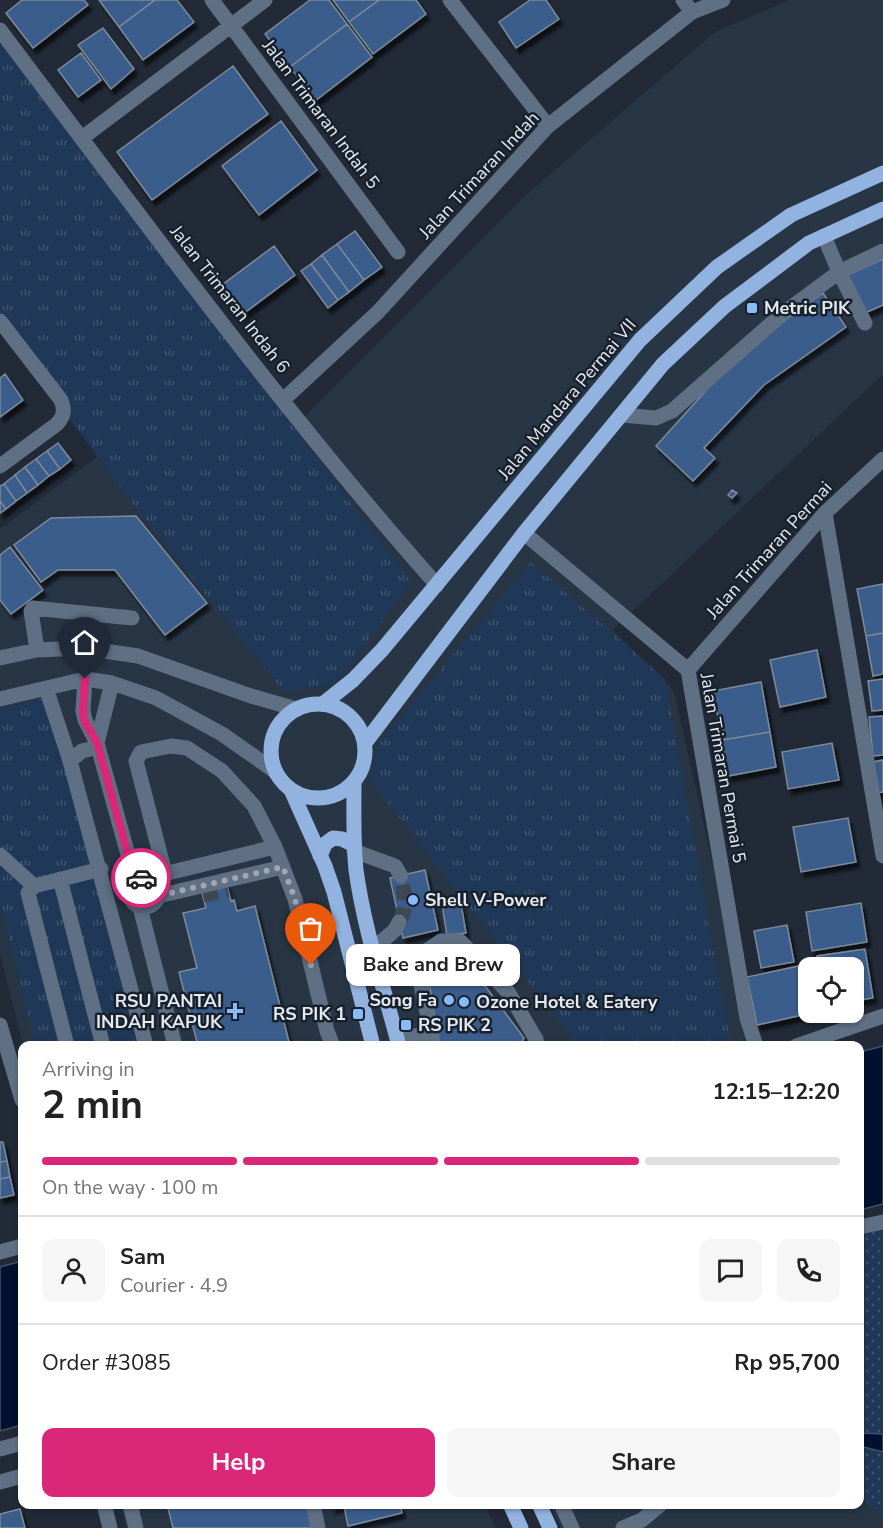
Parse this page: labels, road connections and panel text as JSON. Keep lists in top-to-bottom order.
{
  "streets": {
    "main road": ["Jalan Mandara Permai VII"],
    "street": [
      "Jalan Trimaran Indah 5",
      "Jalan Trimaran Indah",
      "Jalan Trimaran Indah 6",
      "Jalan Trimaran Permai",
      "Jalan Trimaran Permai 5"
    ]
  },
  "crossings": [
    ["Jalan Trimaran Indah", "Jalan Trimaran Indah 6"],
    ["Jalan Trimaran Indah 6", "Jalan Mandara Permai VII"],
    ["Jalan Trimaran Permai", "Jalan Trimaran Permai 5"]
  ],
  "places": {
    "transit": ["Metric PIK", "RS PIK 1", "RS PIK 2"],
    "other": [
      "Shell V-Power",
      "Bake and Brew",
      "Song Fa",
      "Ozone Hotel & Eatery"
    ],
    "health": ["RSU PANTAI INDAH KAPUK"]
  },
  "page": {
    "bubble": "Bake and Brew",
    "heading": ["2 min", "Arriving in", "12:15–12:20"],
    "panel": [
      "Sam",
      "Courier · 4.9",
      "Order #3085",
      "Rp 95,700"
    ],
    "bar": "On the way · 100 m",
    "buttons": ["Help", "Share"]
  }
}
